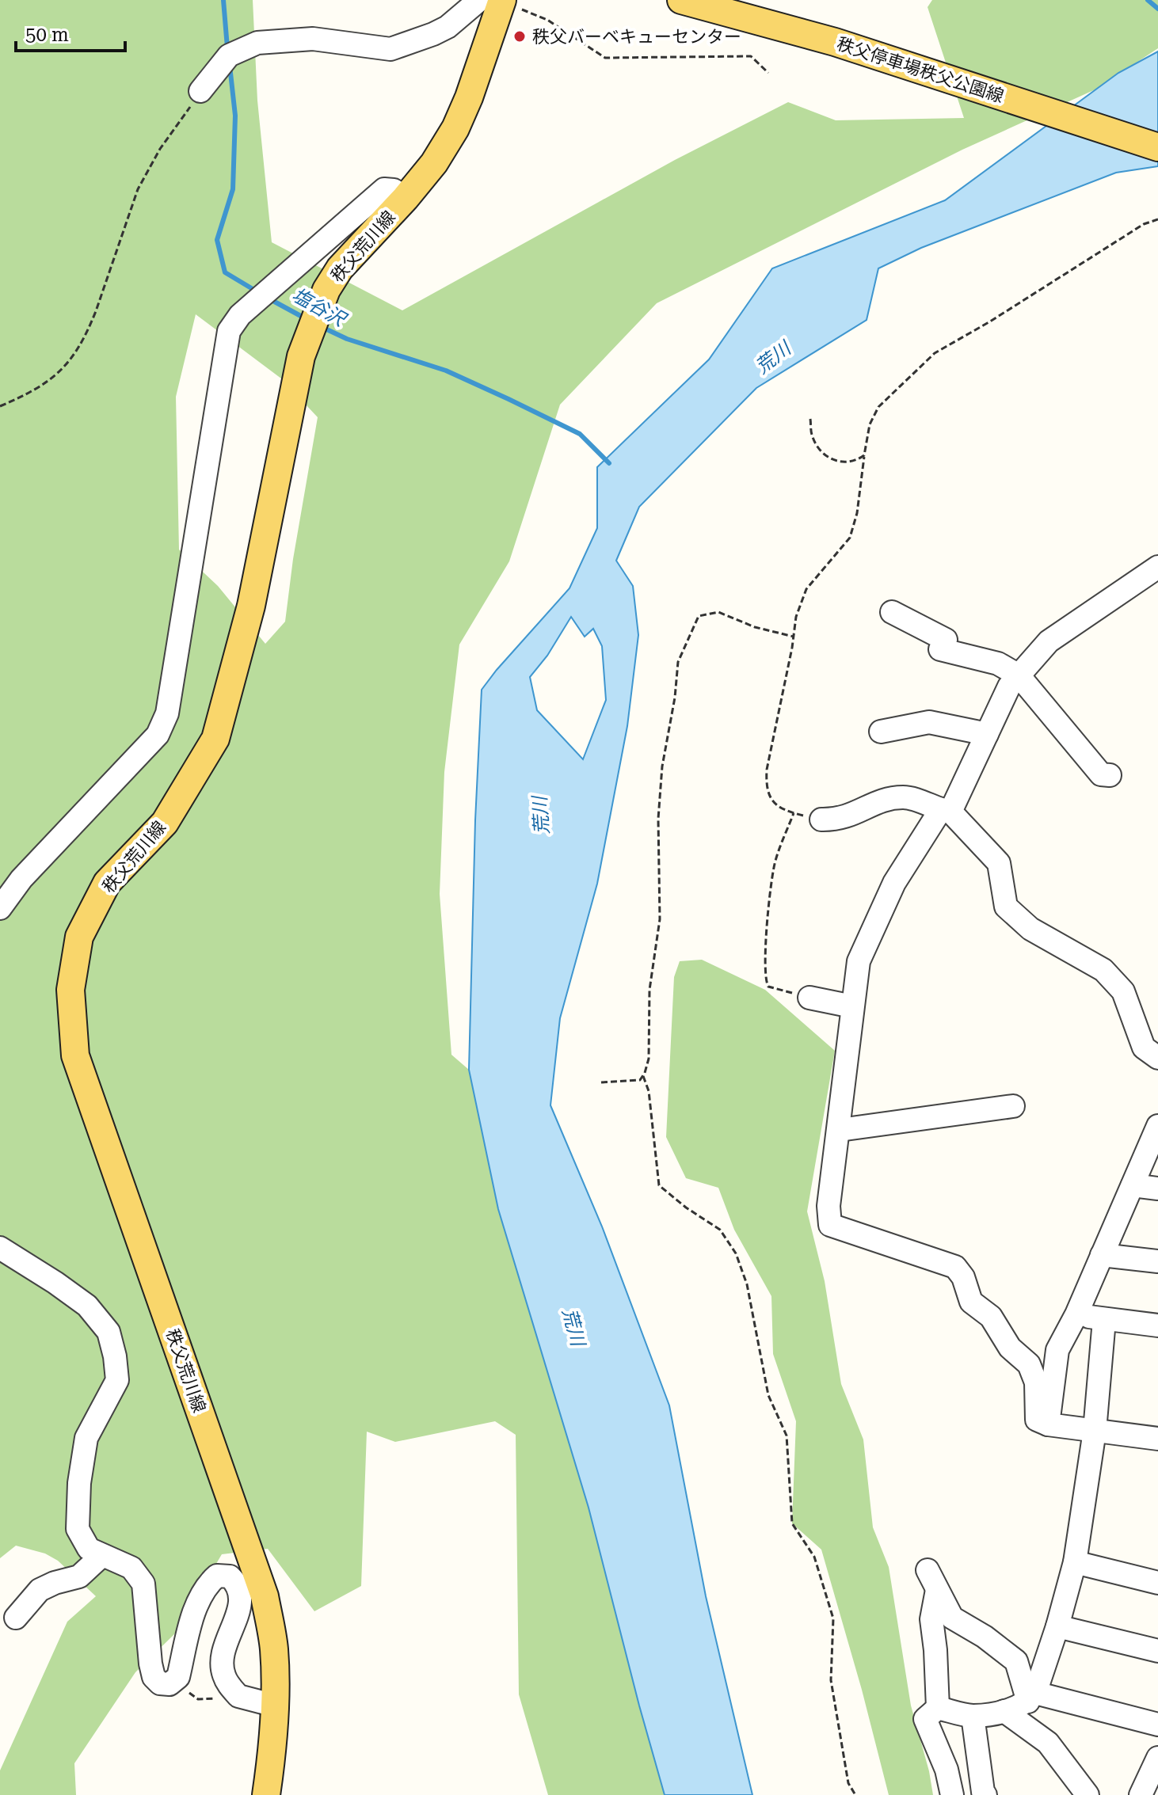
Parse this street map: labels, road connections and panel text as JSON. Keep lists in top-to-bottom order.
{
  "streets": {
    "main road": ["秩父停車場秩父公園線", "秩父荒川線"]
  },
  "water": ["塩谷沢", "荒川"],
  "places": ["秩父バーベキューセンター"],
  "scale_bar": "50 m"
}
